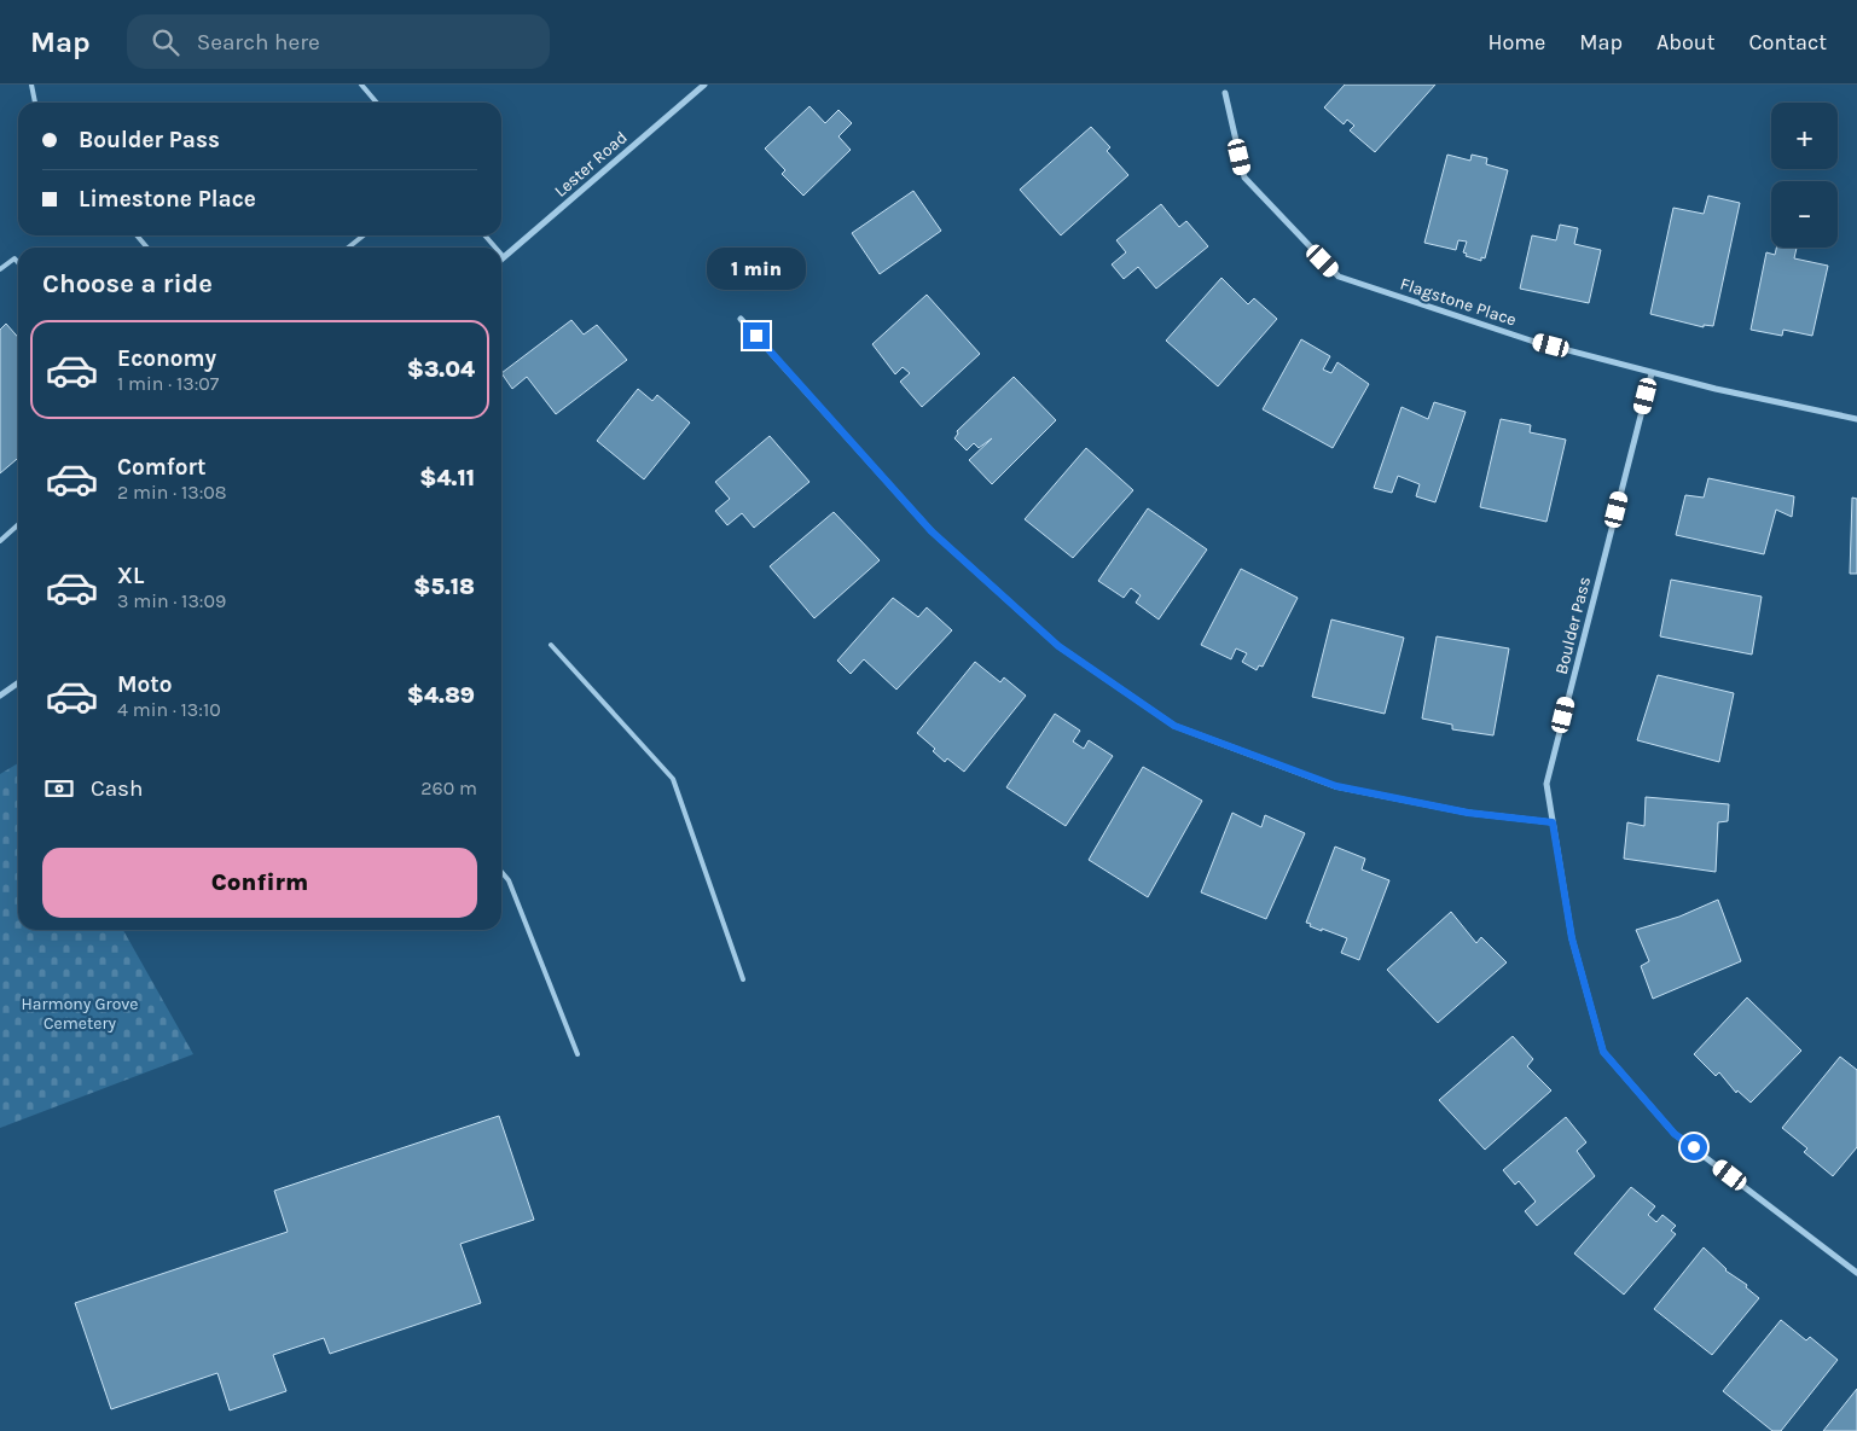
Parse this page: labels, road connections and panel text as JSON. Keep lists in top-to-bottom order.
{
  "streets": {
    "street": ["Lester Road", "Flagstone Place", "Boulder Pass"]
  },
  "crossings": [
    ["Flagstone Place", "Boulder Pass"]
  ],
  "parks": ["Harmony Grove Cemetery"],
  "page": {
    "header": "Map",
    "search": "Search here",
    "nav": [
      "Home",
      "Map",
      "About",
      "Contact"
    ],
    "map_buttons": ["+", "−"],
    "banner": ["Boulder Pass", "Limestone Place"],
    "bubble": "1 min",
    "heading": "Choose a ride",
    "list": [
      {
        "name": "Economy",
        "note": "1 min · 13:07",
        "value": "$3.04"
      },
      {
        "name": "Comfort",
        "note": "2 min · 13:08",
        "value": "$4.11"
      },
      {
        "name": "XL",
        "note": "3 min · 13:09",
        "value": "$5.18"
      },
      {
        "name": "Moto",
        "note": "4 min · 13:10",
        "value": "$4.89"
      }
    ],
    "pay": ["Cash", "260 m"],
    "buttons": "Confirm"
  }
}
